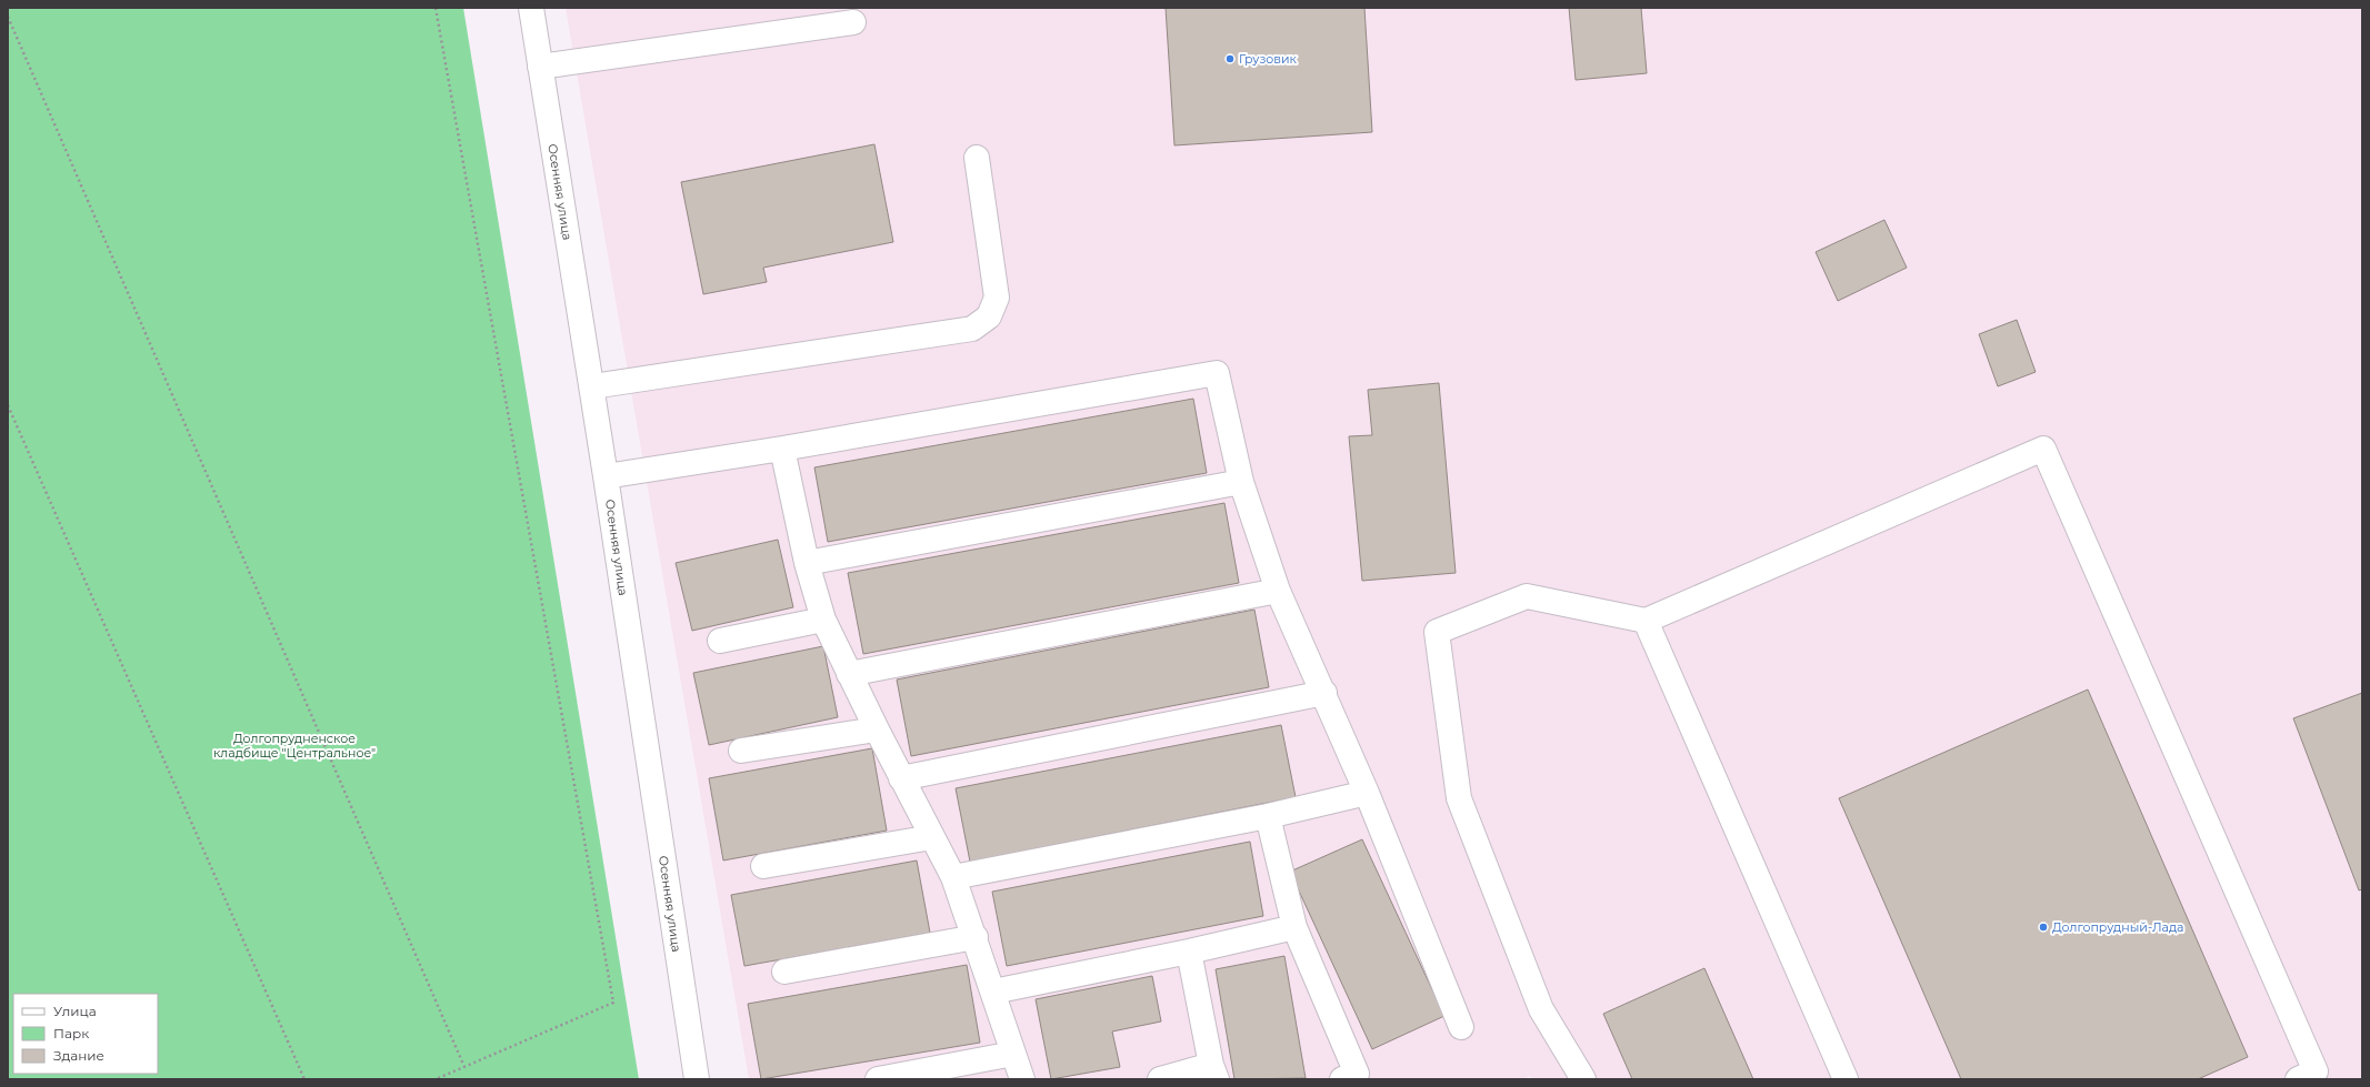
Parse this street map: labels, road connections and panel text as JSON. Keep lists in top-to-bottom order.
{
  "streets": {
    "street": ["Осенняя улица"]
  },
  "parks": ["Долгопрудненское кладбище \"Центральное\""],
  "places": ["Грузовик", "Долгопрудный-Лада"],
  "legend": ["Улица", "Парк", "Здание"]
}
